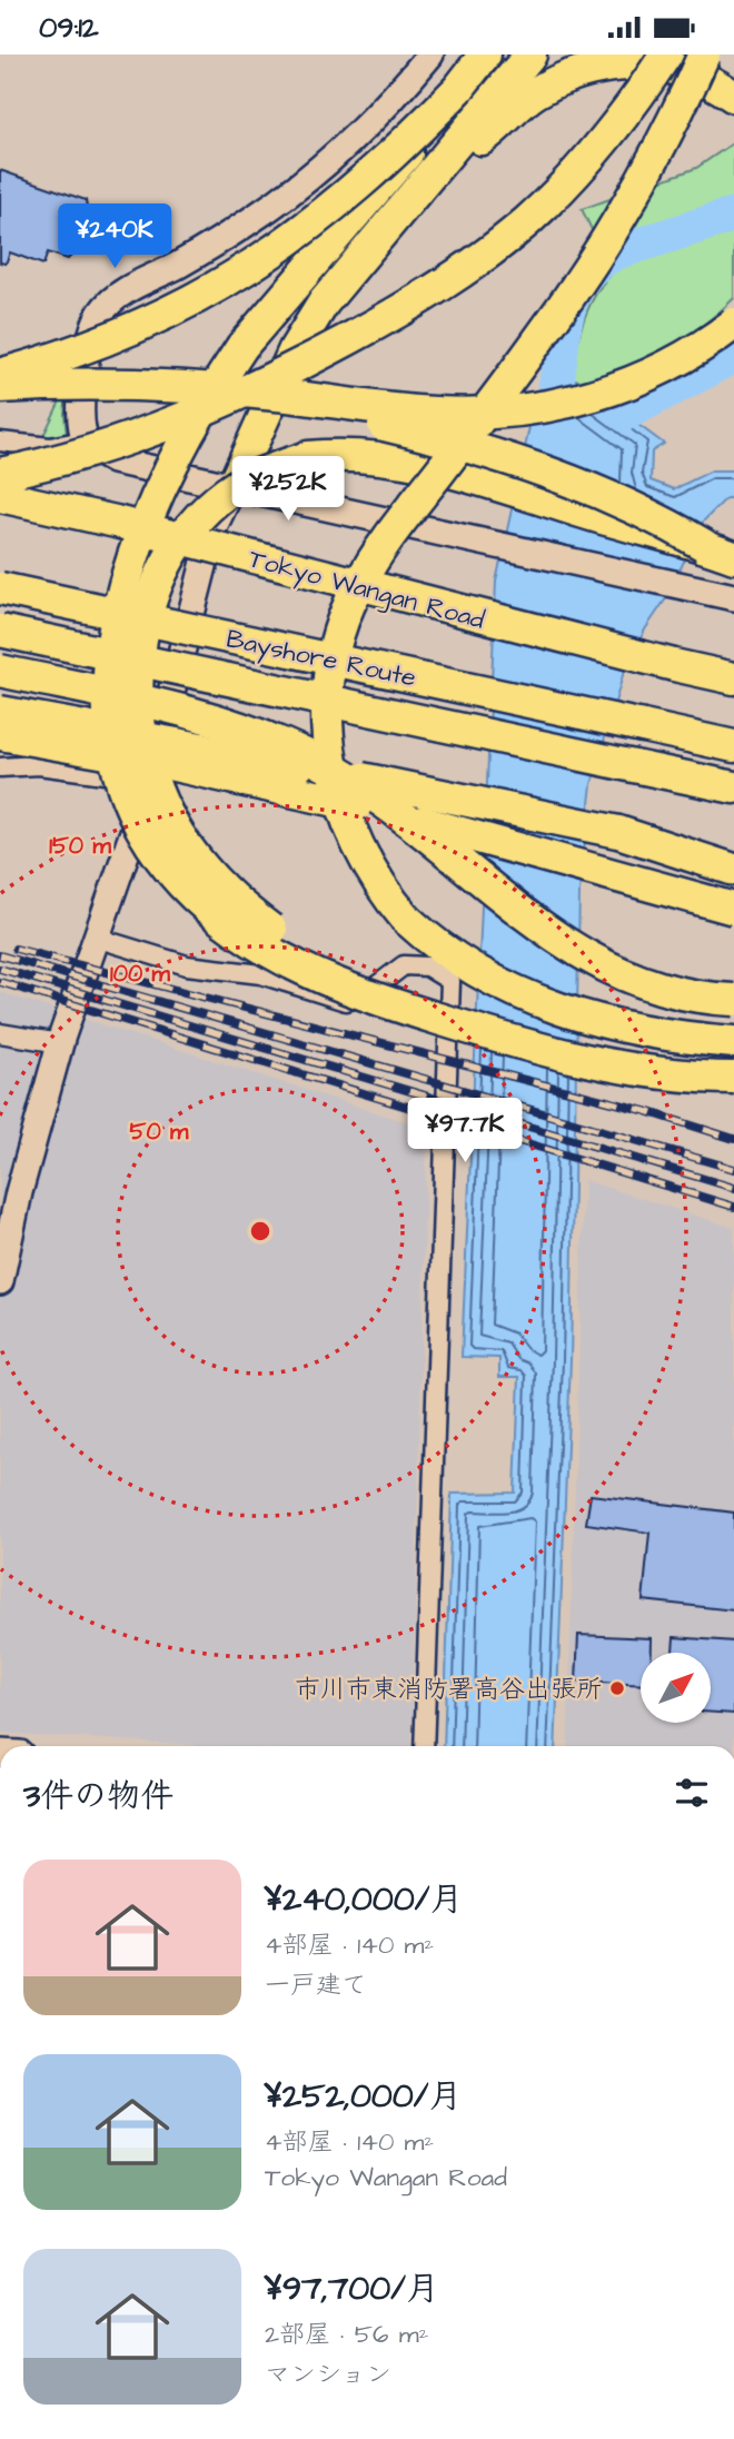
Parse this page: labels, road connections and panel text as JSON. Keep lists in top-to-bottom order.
{
  "streets": {
    "highway": ["Tokyo Wangan Road", "Bayshore Route"]
  },
  "places": ["市川市東消防署高谷出張所"],
  "north": "top right",
  "page": {
    "status": "09:12",
    "price": ["¥240K", "¥252K", "¥97.7K"],
    "heading": "3件の物件",
    "list": [
      {
        "name": "¥240,000/月",
        "note": "4部屋 · 140 m² · 一戸建て"
      },
      {
        "name": "¥252,000/月",
        "note": "4部屋 · 140 m² · Tokyo Wangan Road"
      },
      {
        "name": "¥97,700/月",
        "note": "2部屋 · 56 m² · マンション"
      }
    ]
  },
  "rings": ["150 m", "100 m", "50 m"]
}
